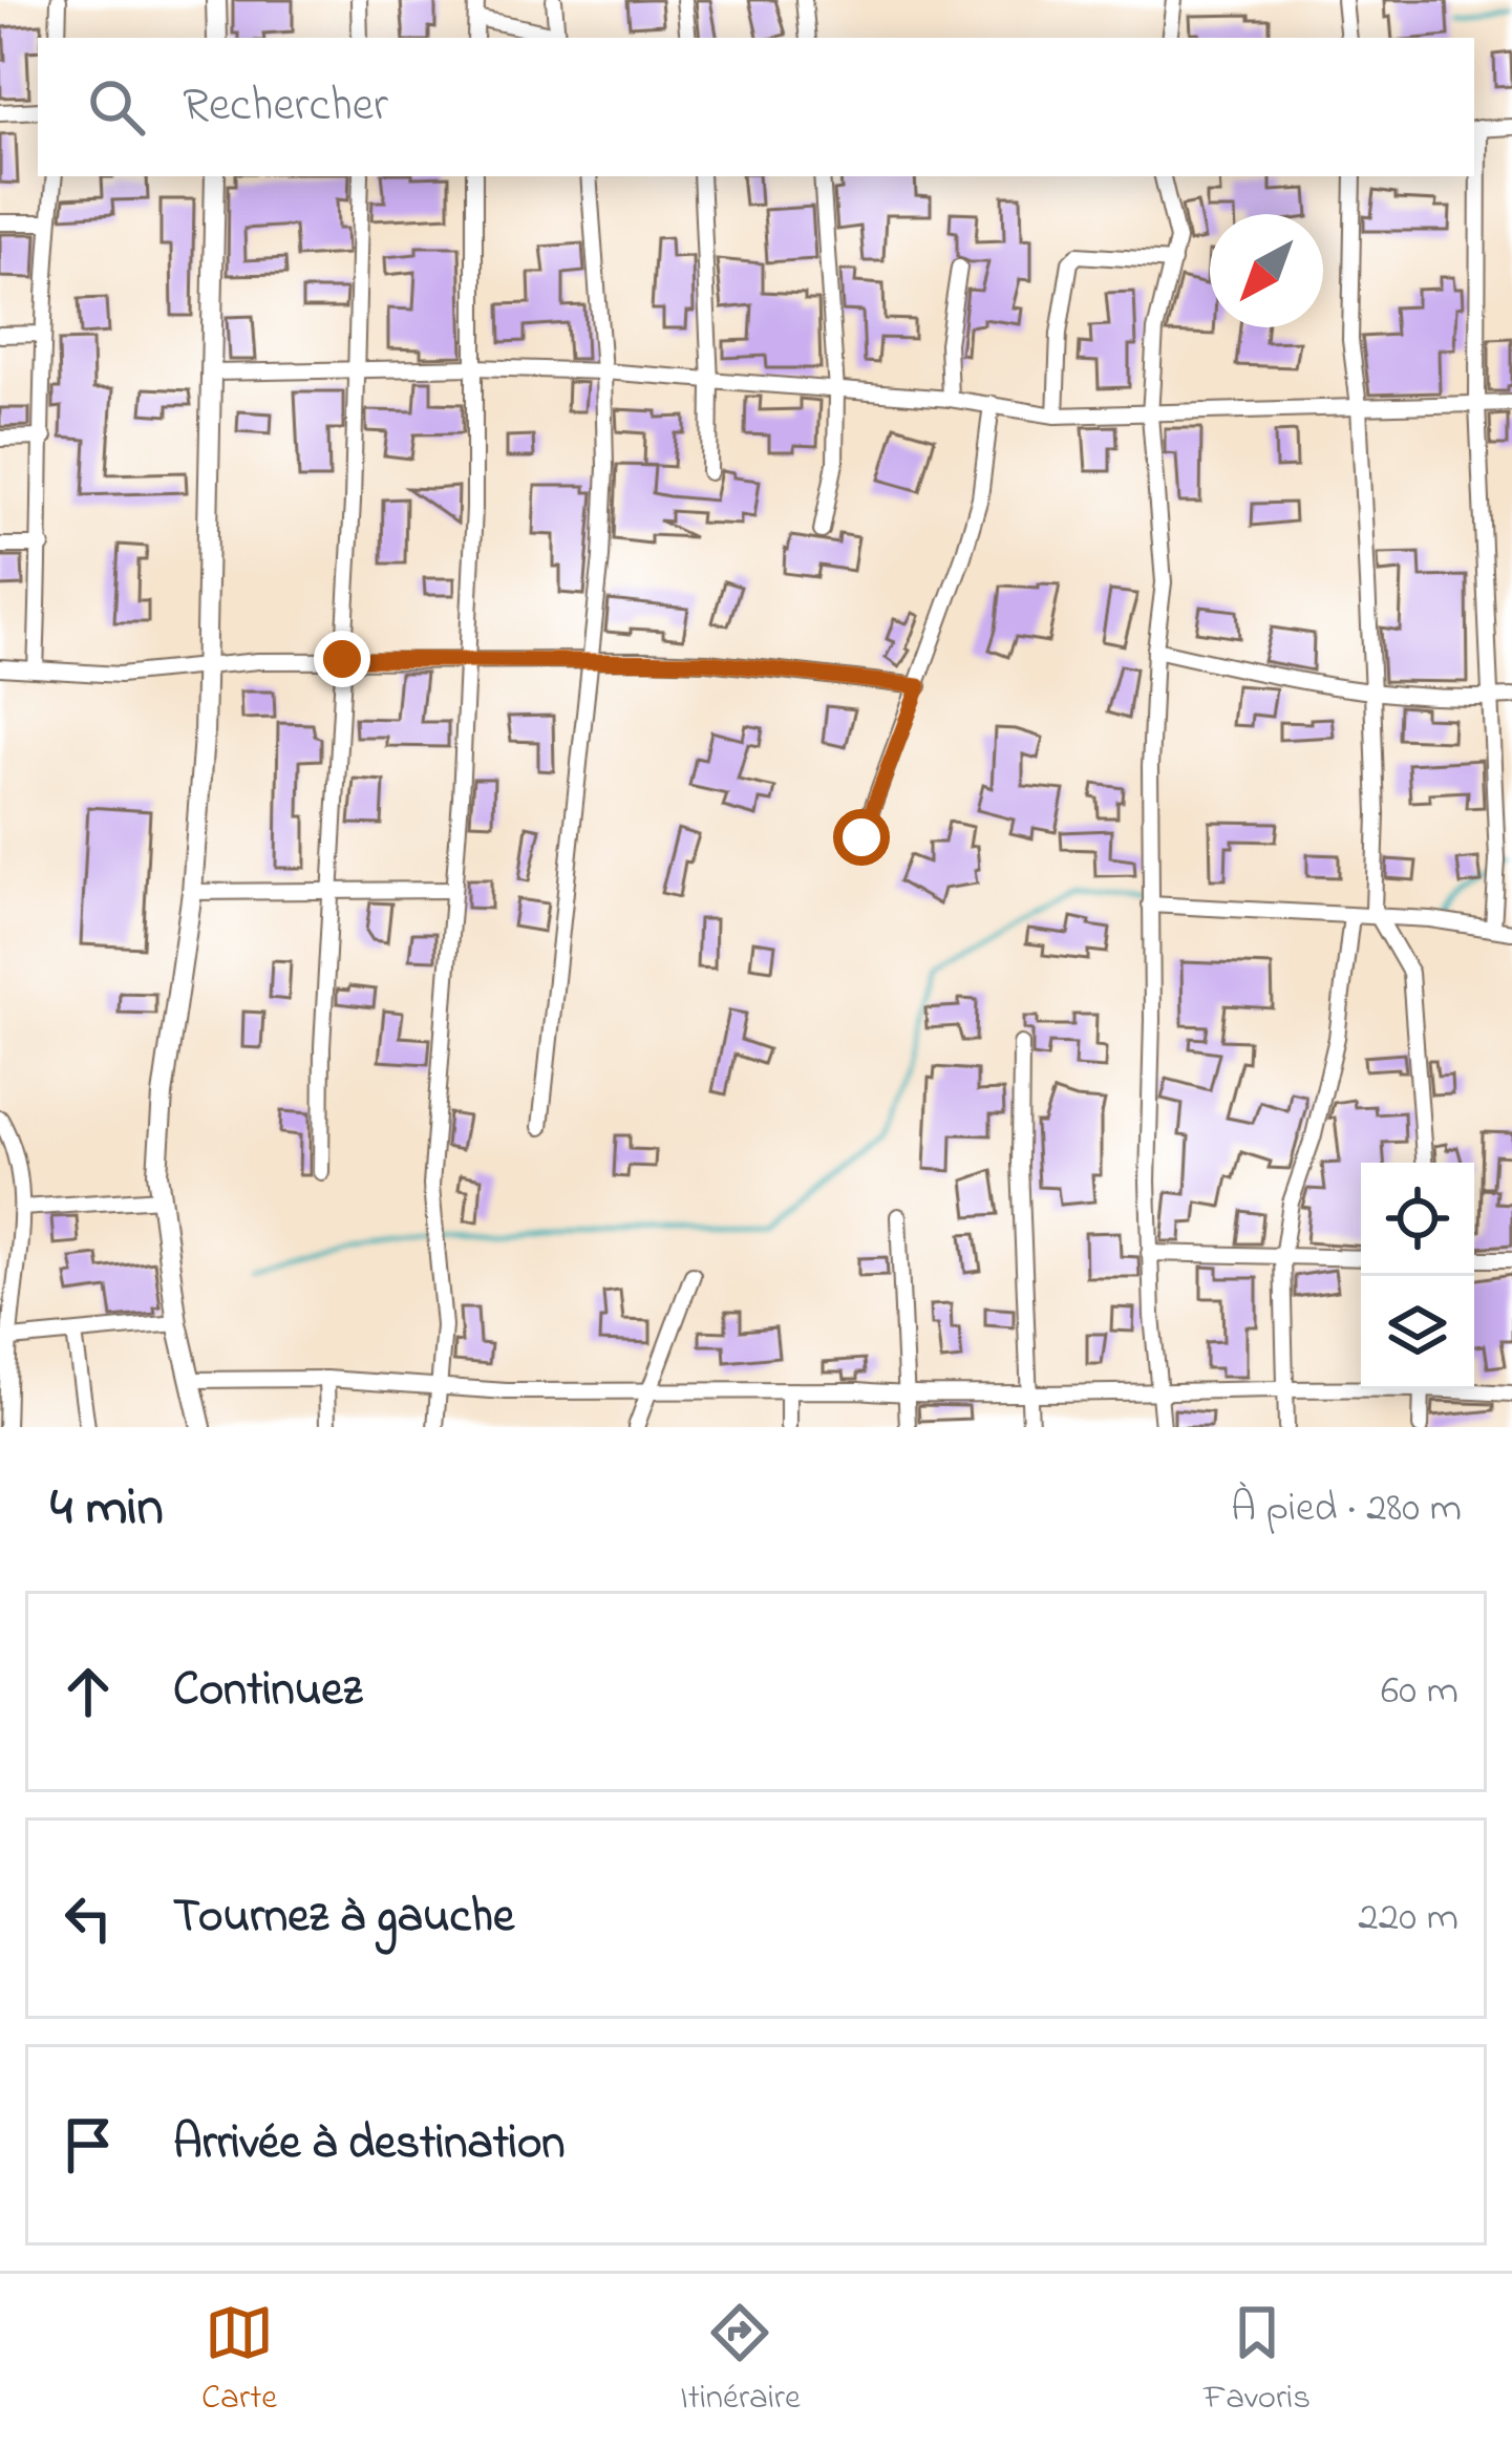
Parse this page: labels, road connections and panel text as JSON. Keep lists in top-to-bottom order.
{
  "north": "bottom left",
  "page": {
    "search": "Rechercher",
    "heading": ["4 min", "À pied · 280 m"],
    "list": [
      ["Continuez", "60 m"],
      ["Tournez à gauche", "220 m"],
      "Arrivée à destination"
    ],
    "nav": ["Carte", "Itinéraire", "Favoris"]
  }
}
